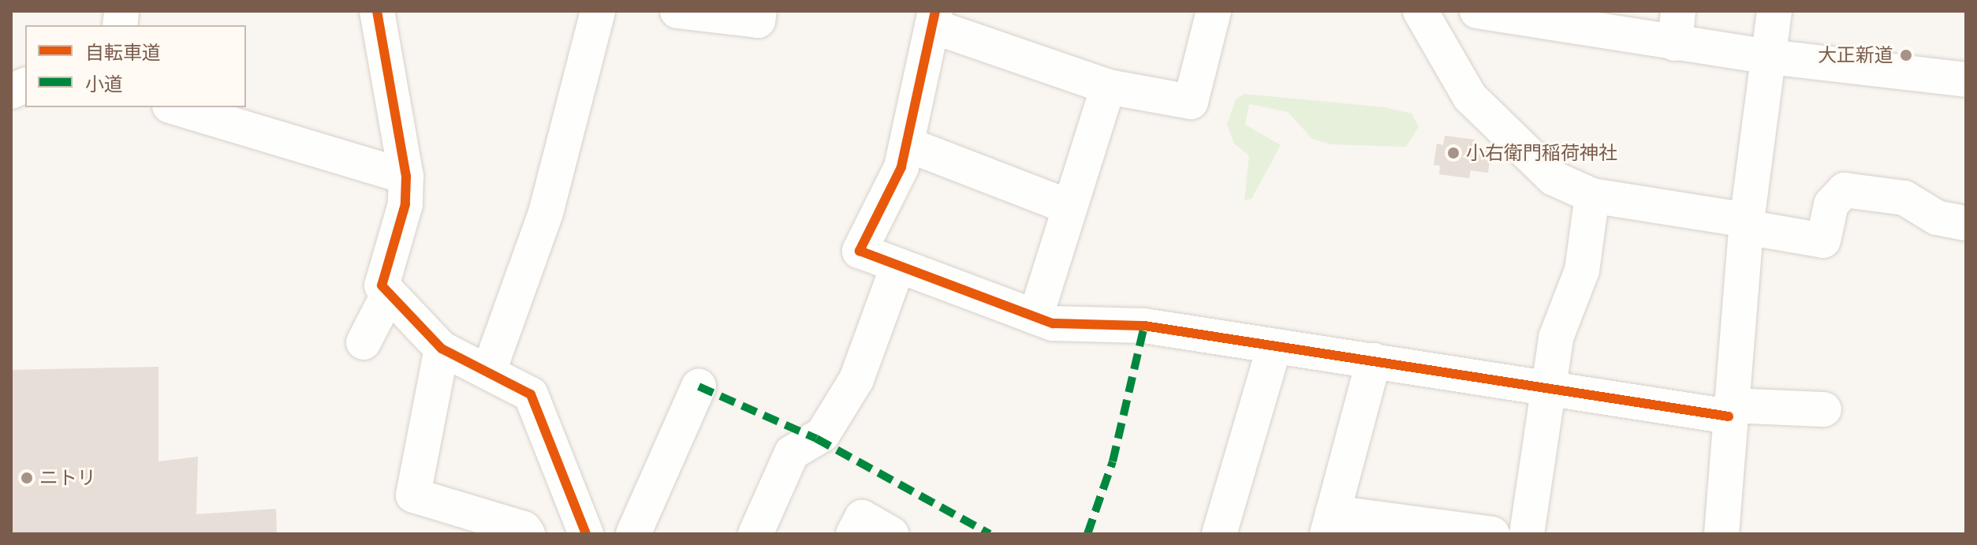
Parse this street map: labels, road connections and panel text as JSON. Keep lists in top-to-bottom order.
{
  "places": ["大正新道", "小右衛門稲荷神社", "ニトリ"],
  "legend": ["自転車道", "小道"]
}
